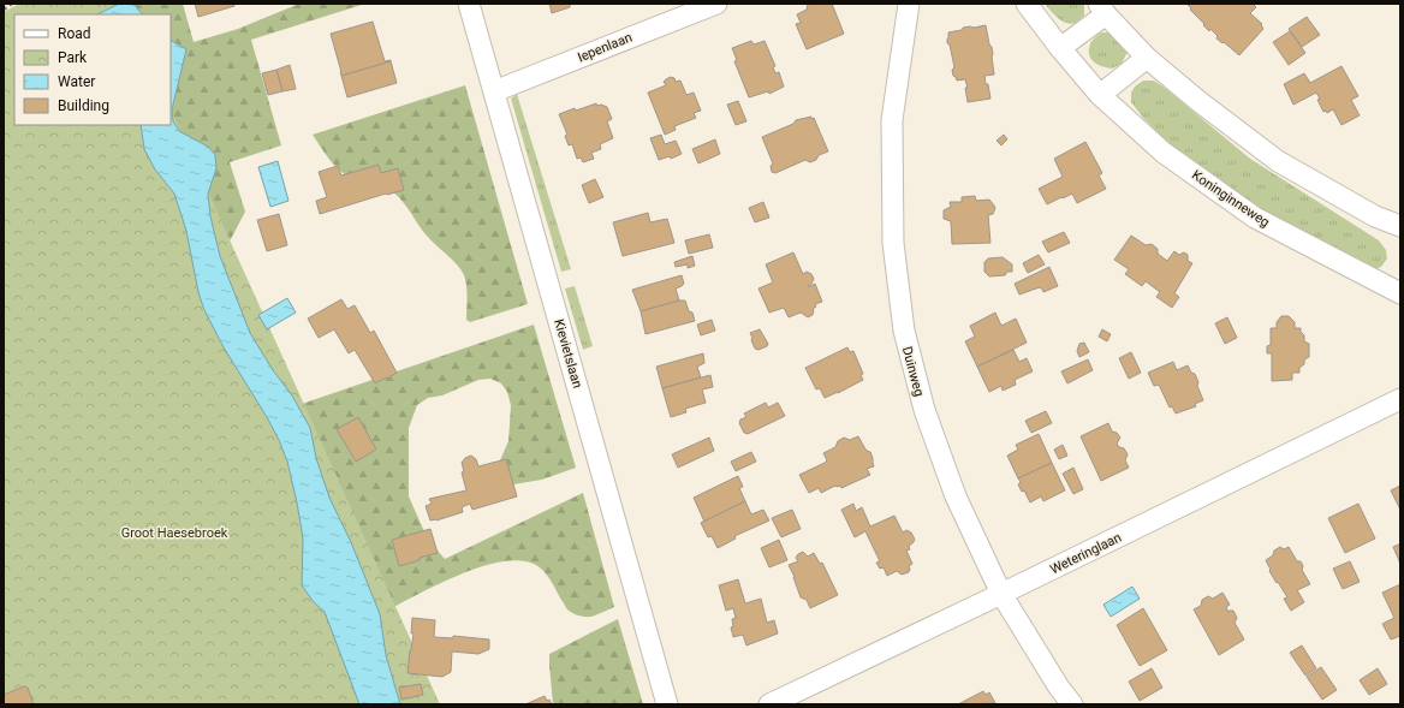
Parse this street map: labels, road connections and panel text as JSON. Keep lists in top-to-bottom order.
{
  "streets": {
    "street": [
      "Iepenlaan",
      "Koninginneweg",
      "Kievietslaan",
      "Duinweg",
      "Weteringlaan"
    ]
  },
  "crossings": [
    ["Iepenlaan", "Kievietslaan"],
    ["Duinweg", "Weteringlaan"]
  ],
  "parks": ["Groot Haesebroek"],
  "legend": [
    "Road",
    "Park",
    "Water",
    "Building"
  ]
}
